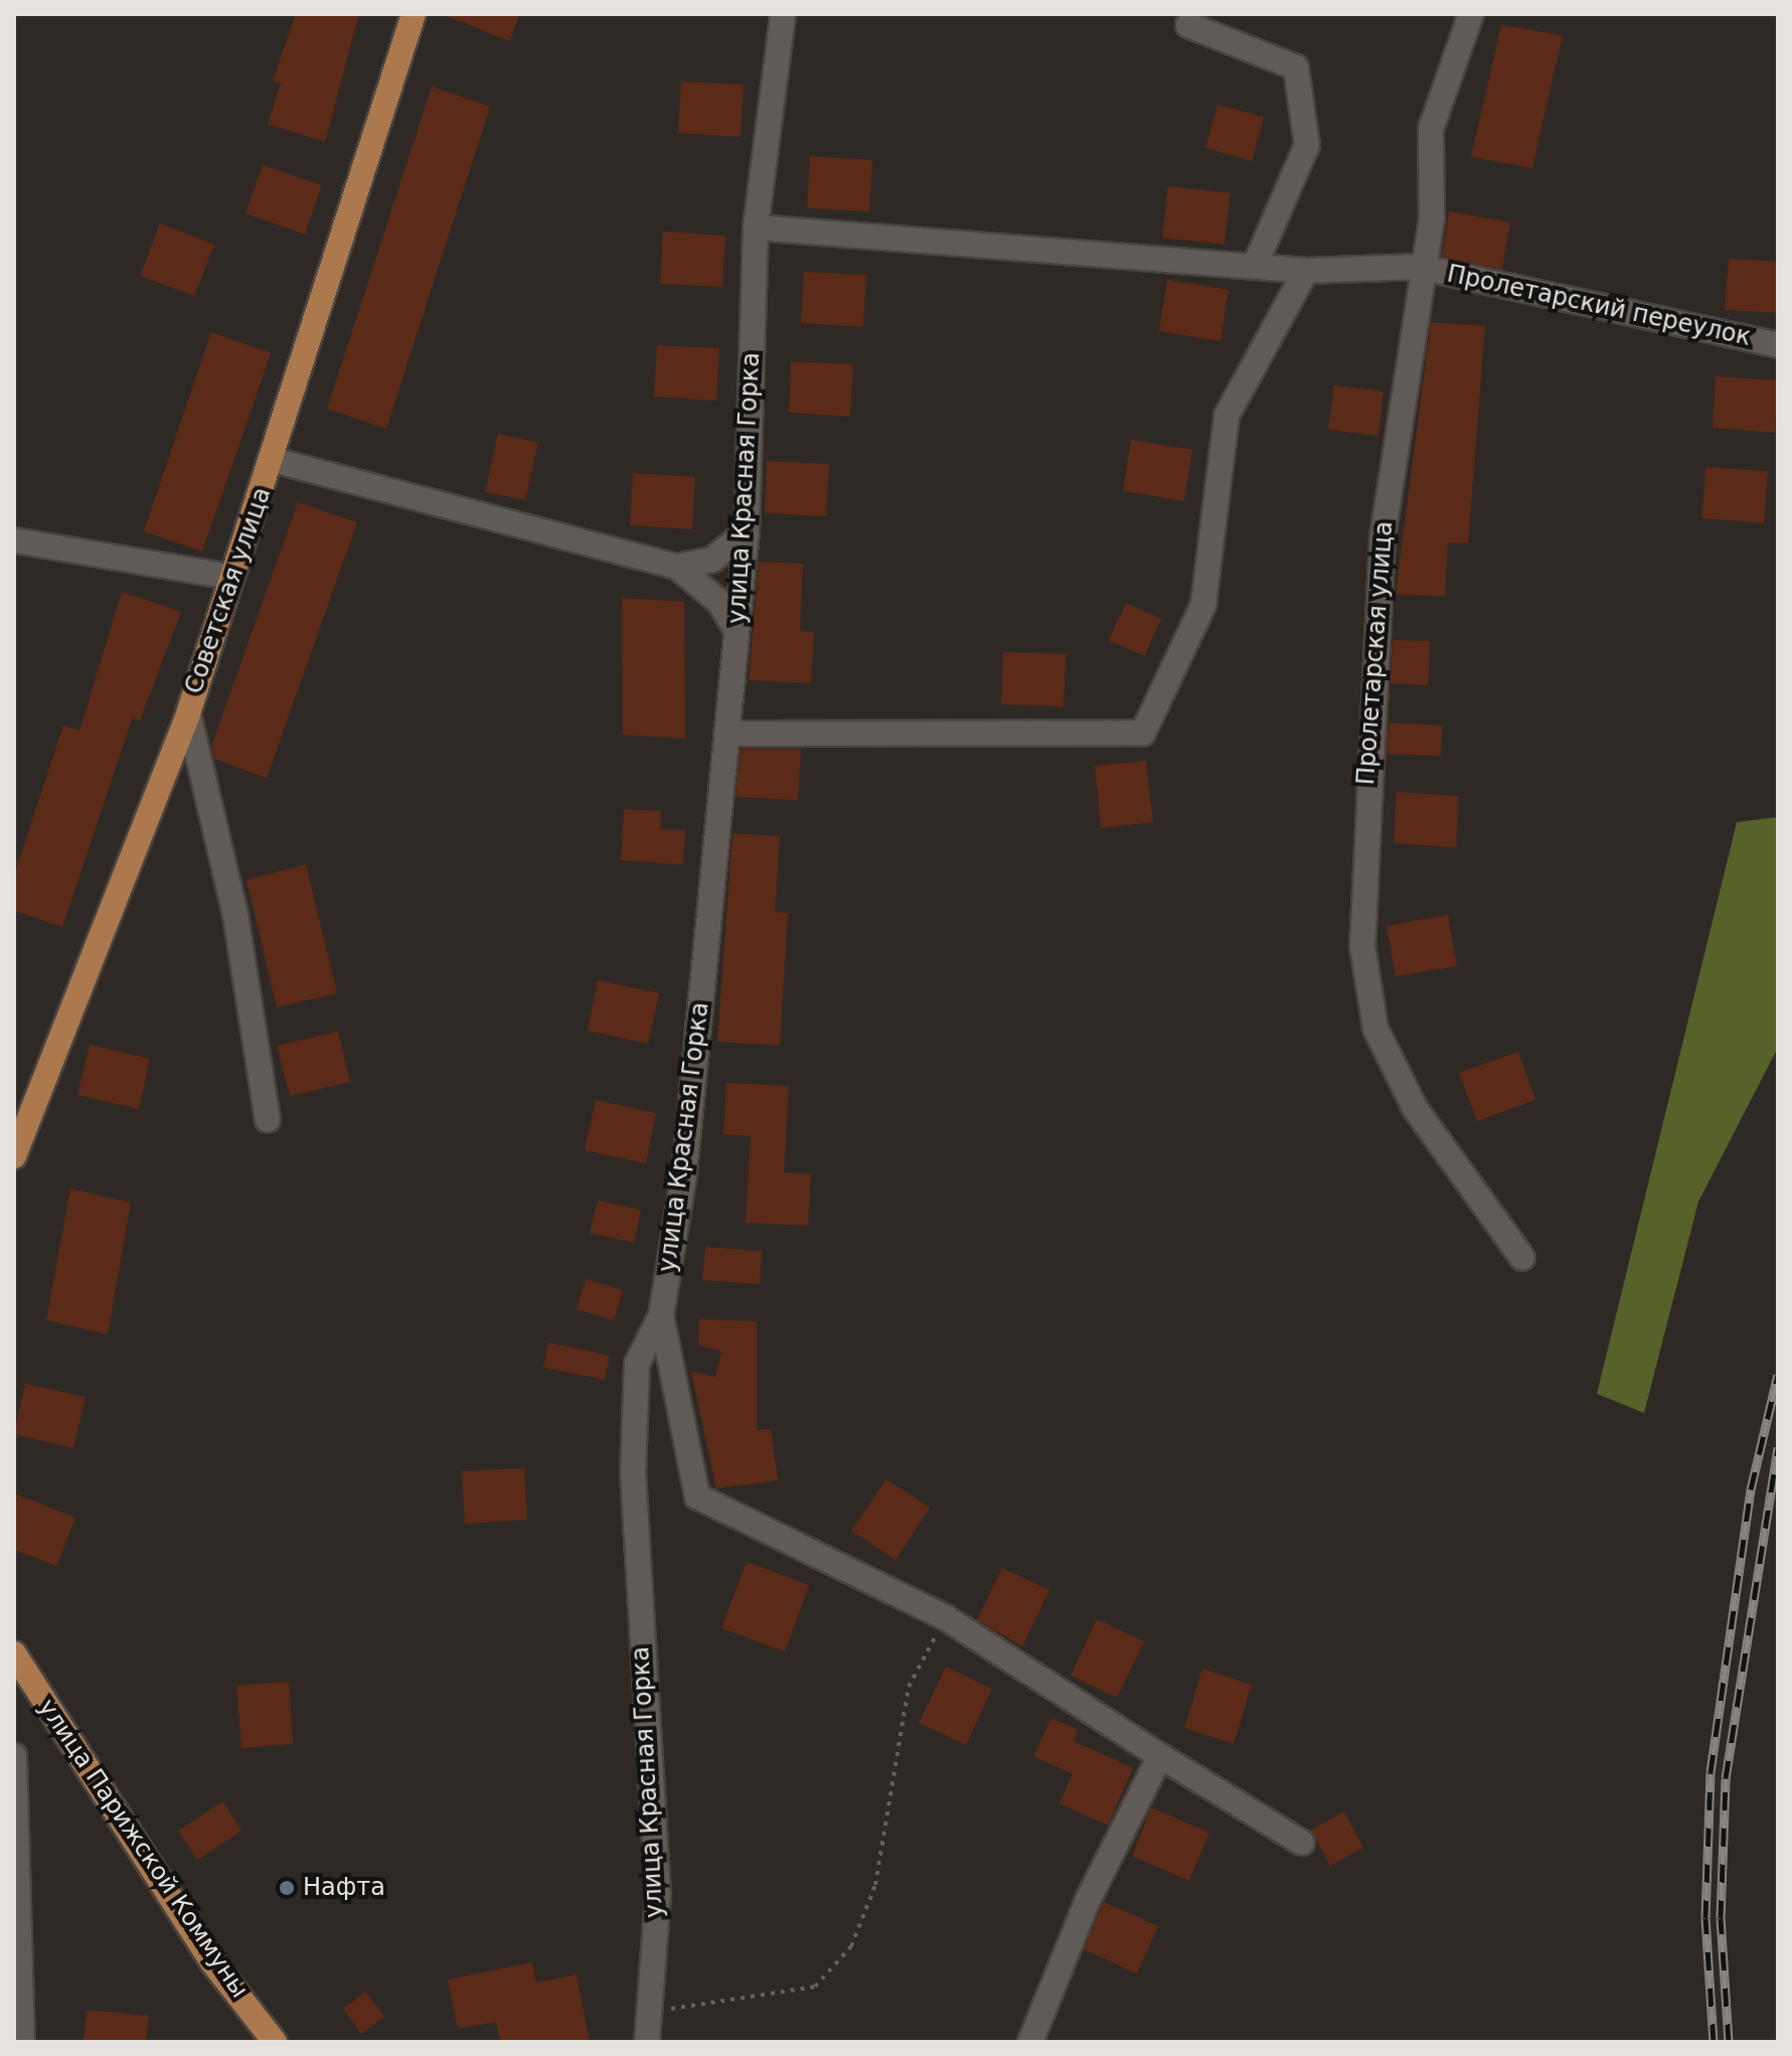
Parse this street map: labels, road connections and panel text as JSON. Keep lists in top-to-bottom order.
{
  "streets": {
    "main road": ["Советская улица", "улица Парижской Коммуны"],
    "street": ["Пролетарский переулок", "улица Красная Горка", "Пролетарская улица"]
  },
  "crossings": [
    ["Пролетарский переулок", "улица Красная Горка"],
    ["Пролетарский переулок", "Пролетарская улица"]
  ],
  "places": ["Нафта"]
}
